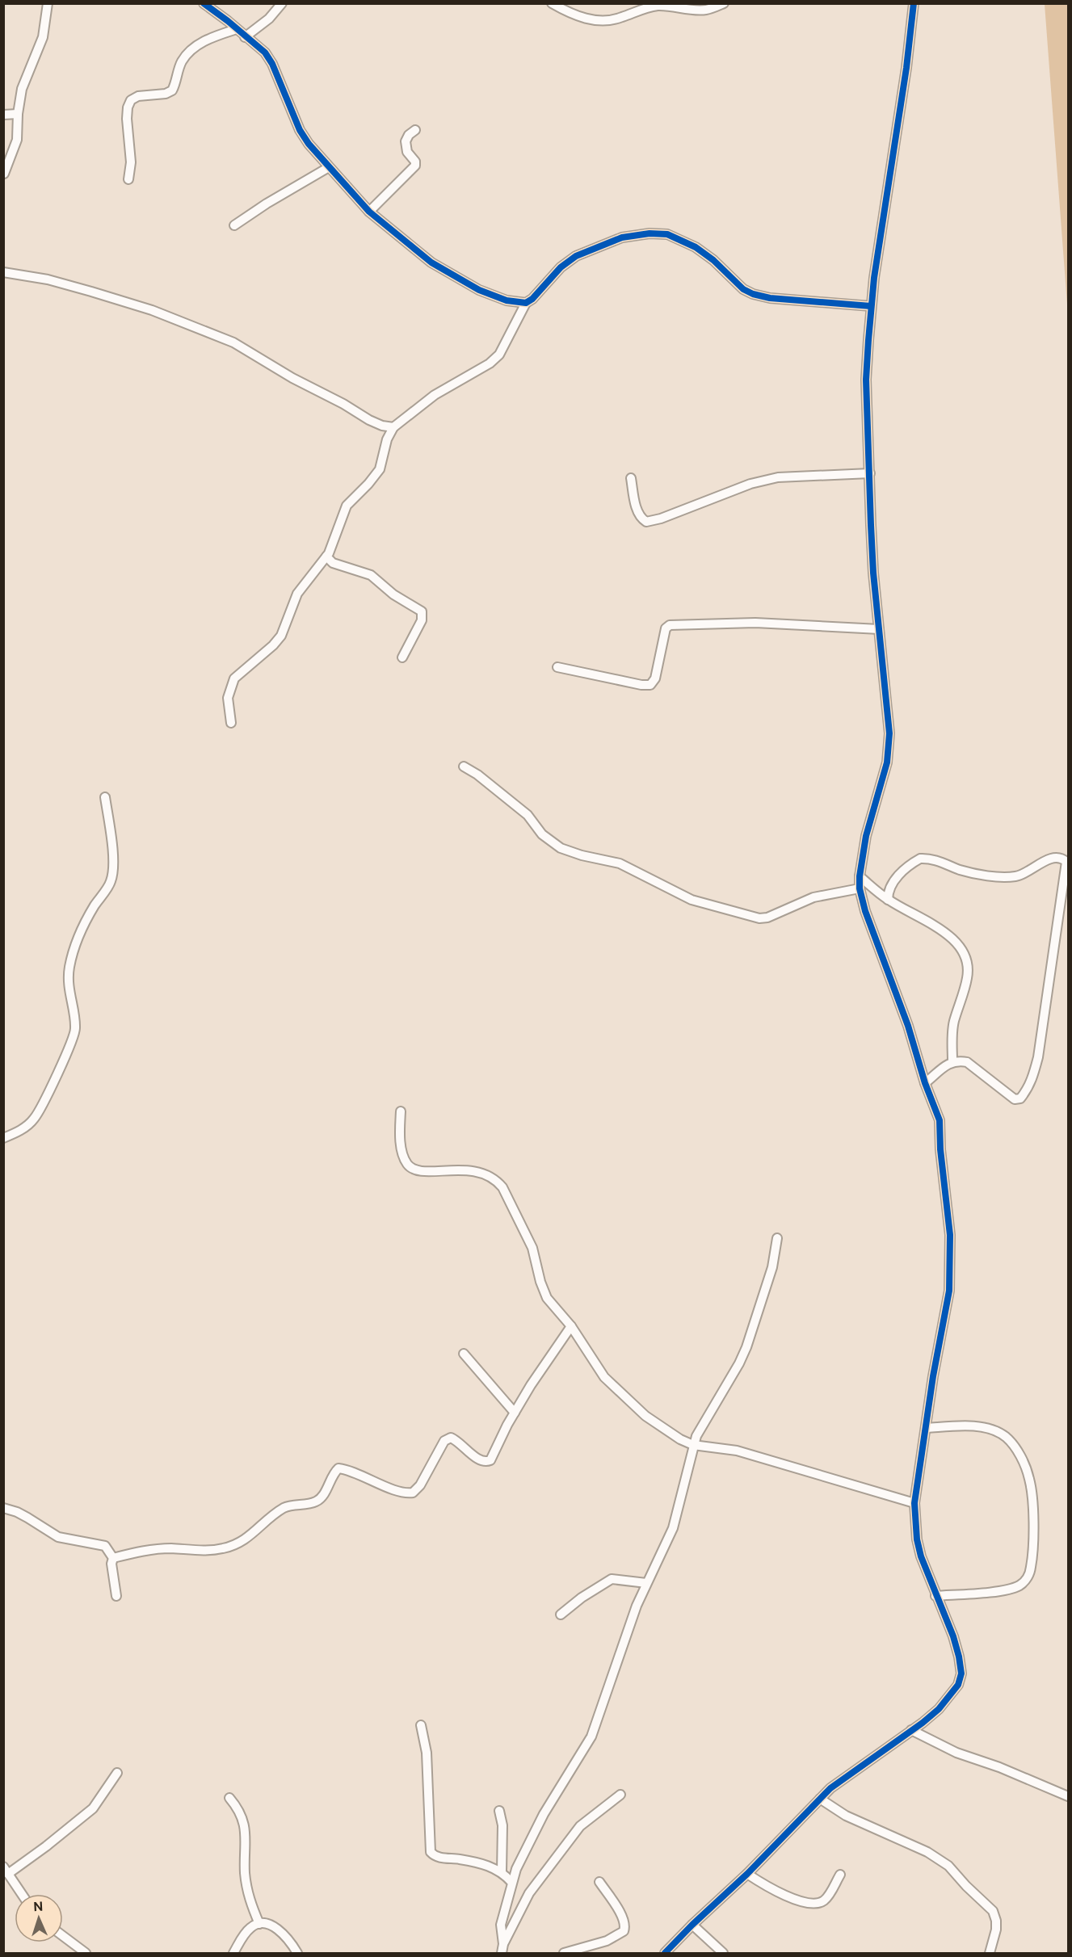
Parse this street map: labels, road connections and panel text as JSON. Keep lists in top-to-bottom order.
{
  "north": "top"
}
